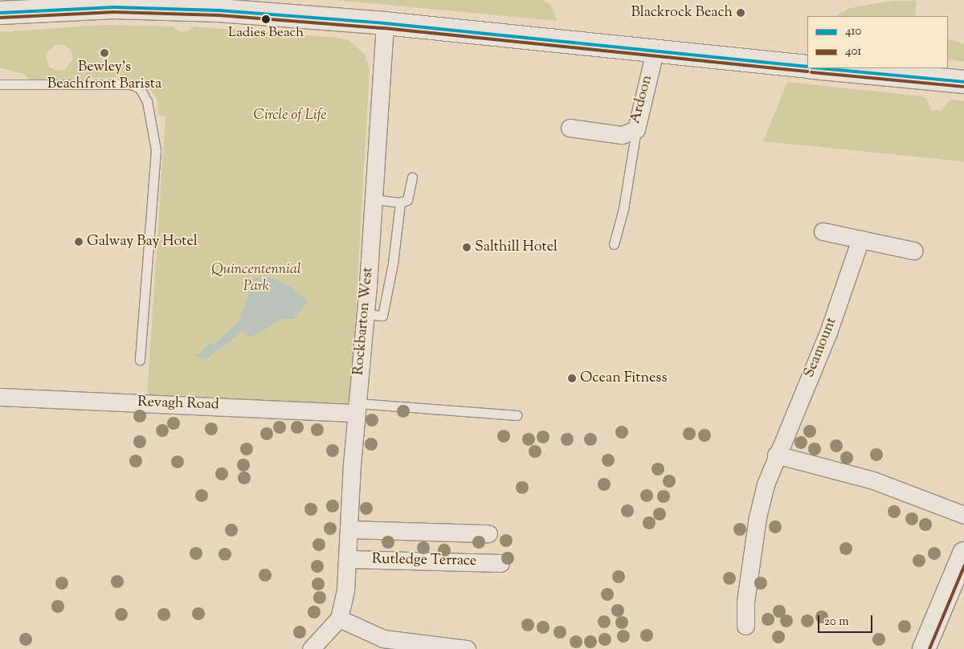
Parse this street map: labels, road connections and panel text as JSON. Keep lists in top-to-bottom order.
{
  "streets": {
    "street": [
      "Ardoon",
      "Rockbarton West",
      "Seamount",
      "Revagh Road",
      "Rutledge Terrace"
    ]
  },
  "crossings": [
    ["Rockbarton West", "Revagh Road"],
    ["Rockbarton West", "Rutledge Terrace"]
  ],
  "parks": ["Circle of Life", "Quincentennial Park"],
  "places": [
    "Blackrock Beach",
    "Ladies Beach",
    "Bewley's Beachfront Barista",
    "Galway Bay Hotel",
    "Salthill Hotel",
    "Ocean Fitness"
  ],
  "lines": ["transit line 410", "transit line 401"],
  "legend": ["410", "401"],
  "scale_bar": "20 m"
}
